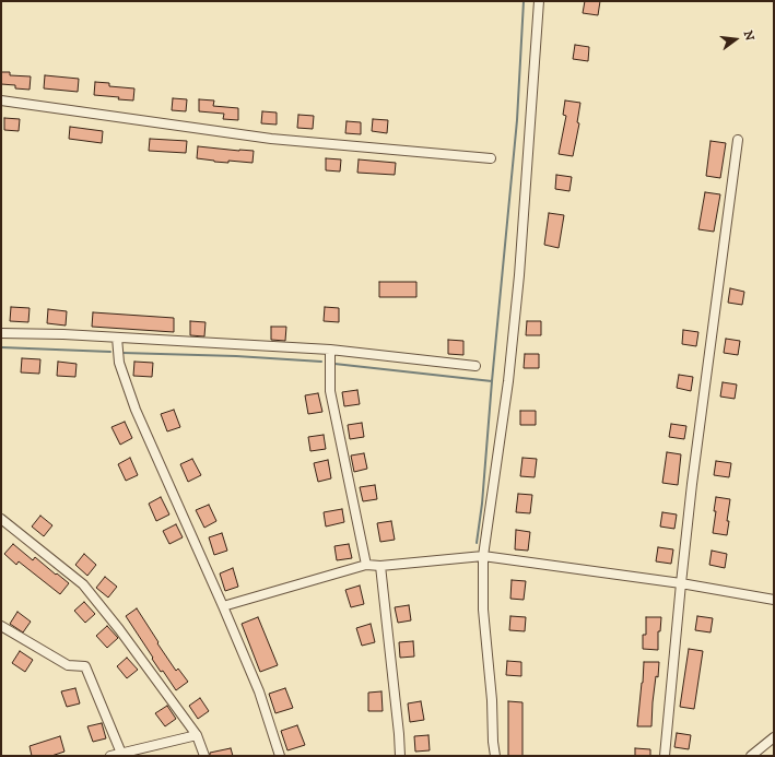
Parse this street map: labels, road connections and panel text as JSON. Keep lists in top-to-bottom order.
{
  "north": "right"
}
